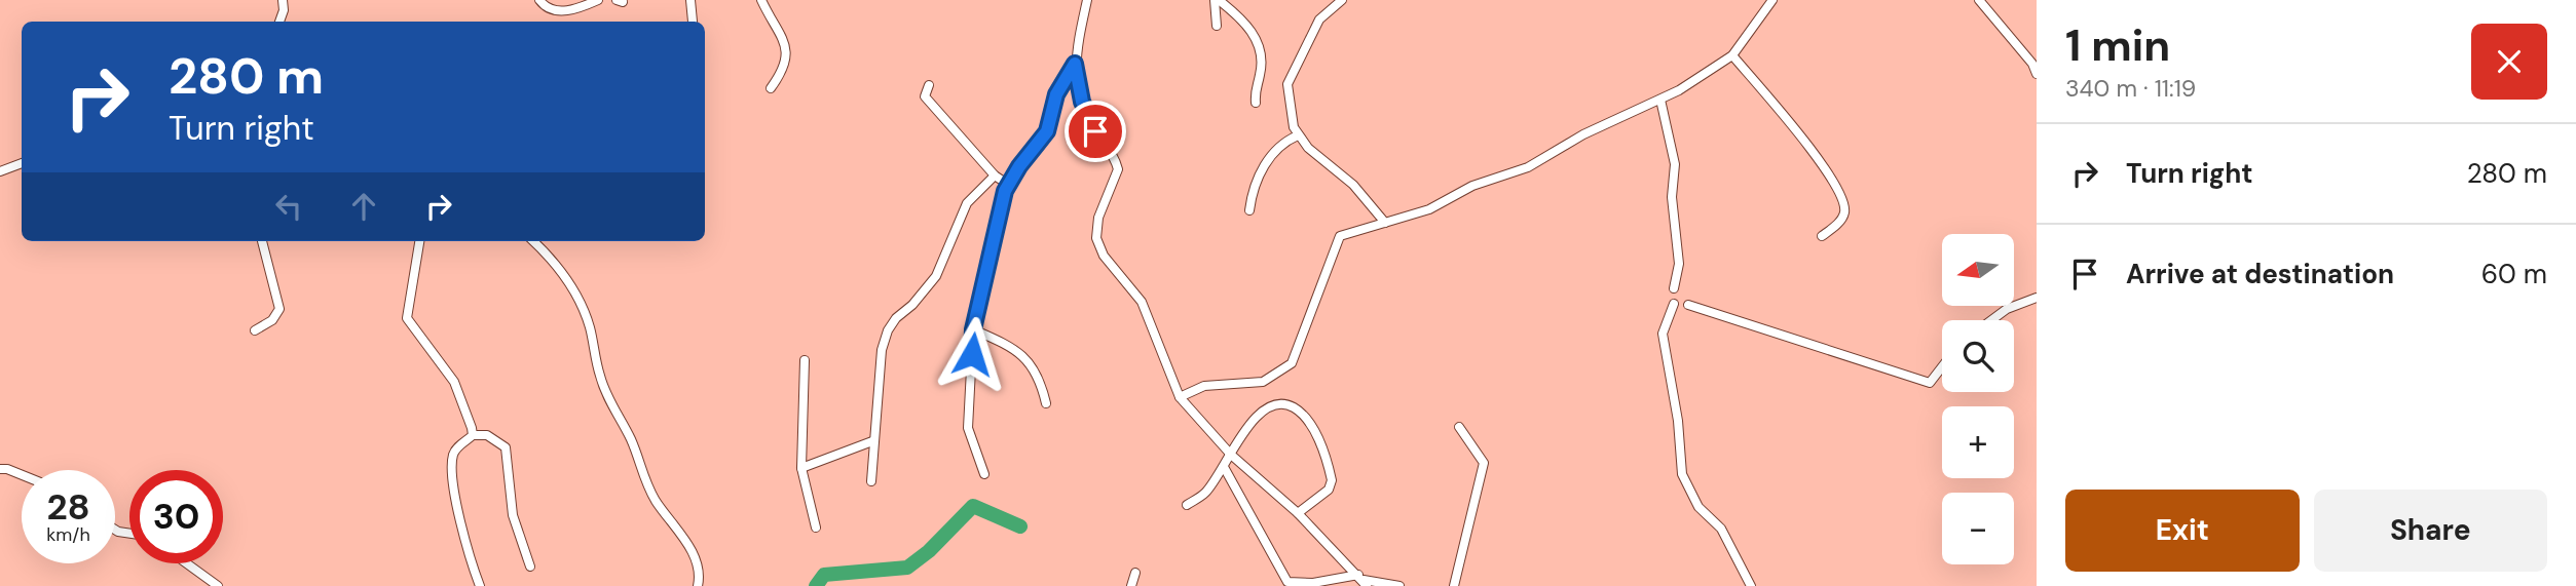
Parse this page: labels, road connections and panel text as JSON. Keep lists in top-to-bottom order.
{
  "north": "left",
  "page": {
    "heading": ["1 min", "340 m · 11:19"],
    "turn": ["280 m", "Turn right"],
    "list": [
      {
        "name": "Turn right",
        "value": "280 m"
      },
      {
        "name": "Arrive at destination",
        "value": "60 m"
      }
    ],
    "map_buttons": ["+", "−"],
    "speed": "28 km/h",
    "limit": "30",
    "buttons": ["Exit", "Share"]
  }
}
